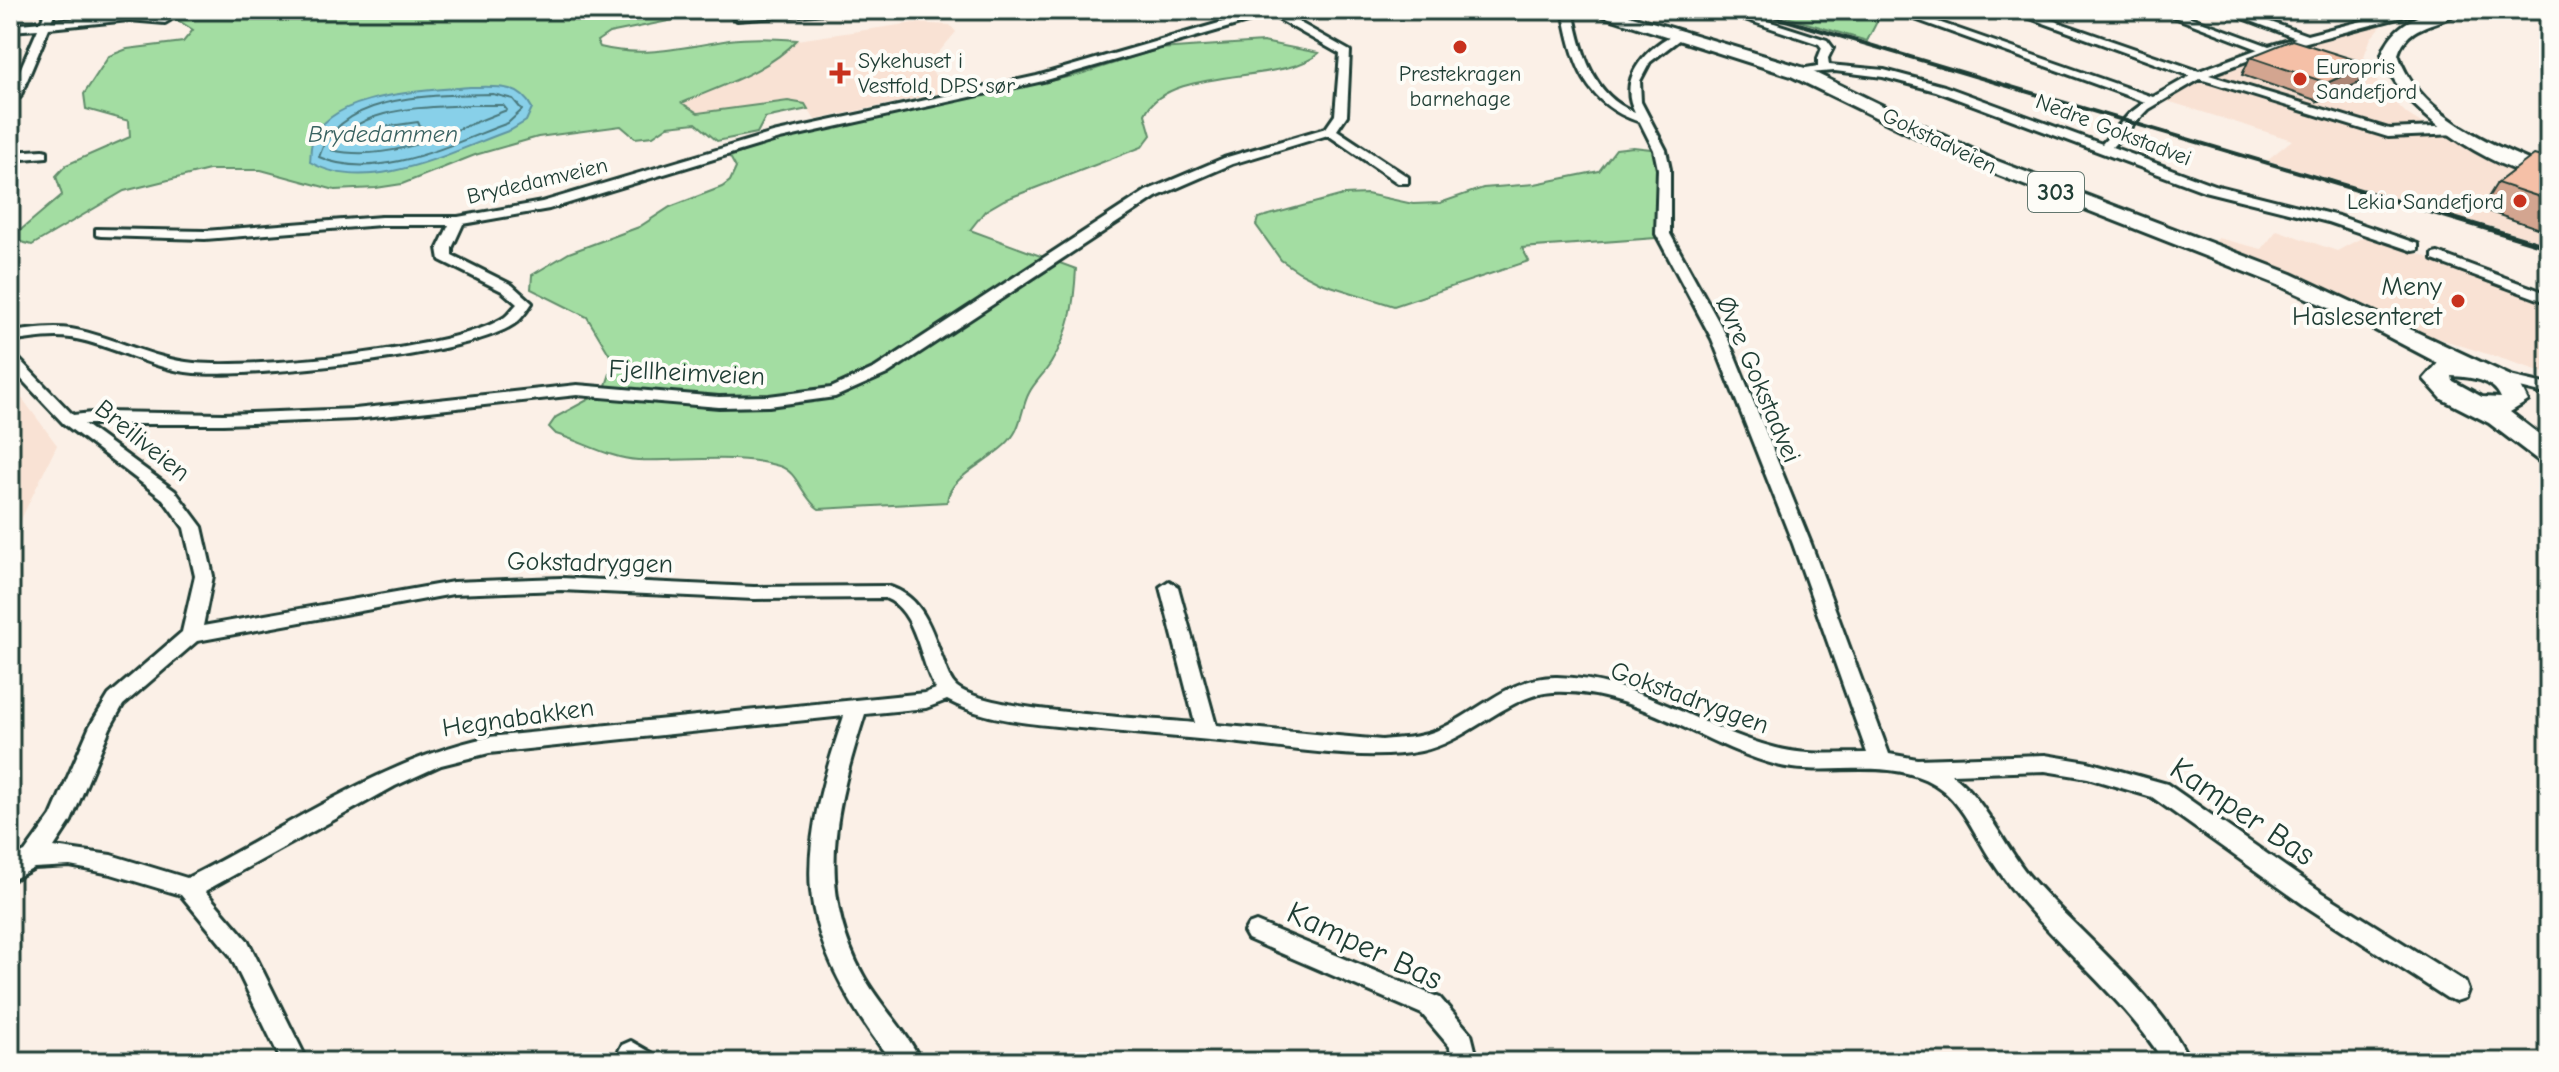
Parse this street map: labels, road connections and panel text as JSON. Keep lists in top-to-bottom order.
{
  "streets": {
    "main road": ["Gokstadveien", "303"],
    "street": [
      "Nedre Gokstadvei",
      "Brydedamveien",
      "Fjellheimveien",
      "Øvre Gokstadvei",
      "Breiliveien",
      "Gokstadryggen",
      "Hegnabakken",
      "Kamper Bas"
    ]
  },
  "crossings": [
    ["Nedre Gokstadvei", "Gokstadveien"],
    ["Gokstadveien", "303"],
    ["Gokstadveien", "Øvre Gokstadvei"],
    ["Fjellheimveien", "Breiliveien"],
    ["Øvre Gokstadvei", "Gokstadryggen"],
    ["Øvre Gokstadvei", "Kamper Bas"],
    ["Breiliveien", "Gokstadryggen"],
    ["Gokstadryggen", "Hegnabakken"],
    ["Gokstadryggen", "Kamper Bas"]
  ],
  "water": ["Brydedammen"],
  "places": {
    "other": [
      "Prestekragen barnehage",
      "Europris Sandefjord",
      "Lekia Sandefjord",
      "Meny Haslesenteret"
    ],
    "health": ["Sykehuset i Vestfold, DPS sør"]
  }
}
